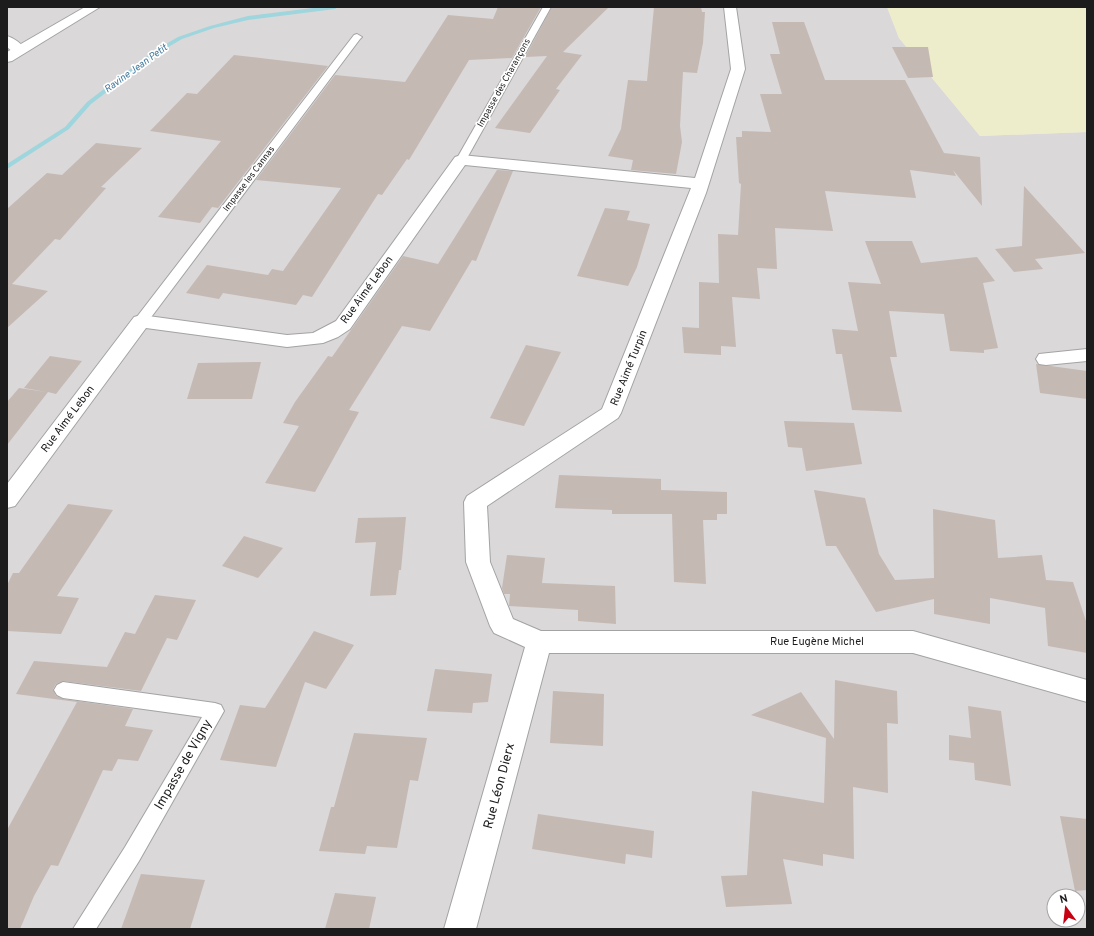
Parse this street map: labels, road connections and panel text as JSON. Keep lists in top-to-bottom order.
{
  "streets": {
    "street": [
      "Rue Aimé Lebon",
      "Rue Aimé Turpin",
      "Rue Eugène Michel",
      "Rue Léon Dierx"
    ],
    "lane": ["Impasse des Charançons", "Impasse les Cannas", "Impasse de Vigny"]
  },
  "crossings": [
    ["Impasse des Charançons", "Rue Aimé Lebon"],
    ["Impasse les Cannas", "Rue Aimé Lebon"],
    ["Rue Aimé Turpin", "Rue Eugène Michel"],
    ["Rue Aimé Turpin", "Rue Léon Dierx"],
    ["Rue Eugène Michel", "Rue Léon Dierx"]
  ],
  "water": ["Ravine Jean Petit"],
  "north": "top"
}
